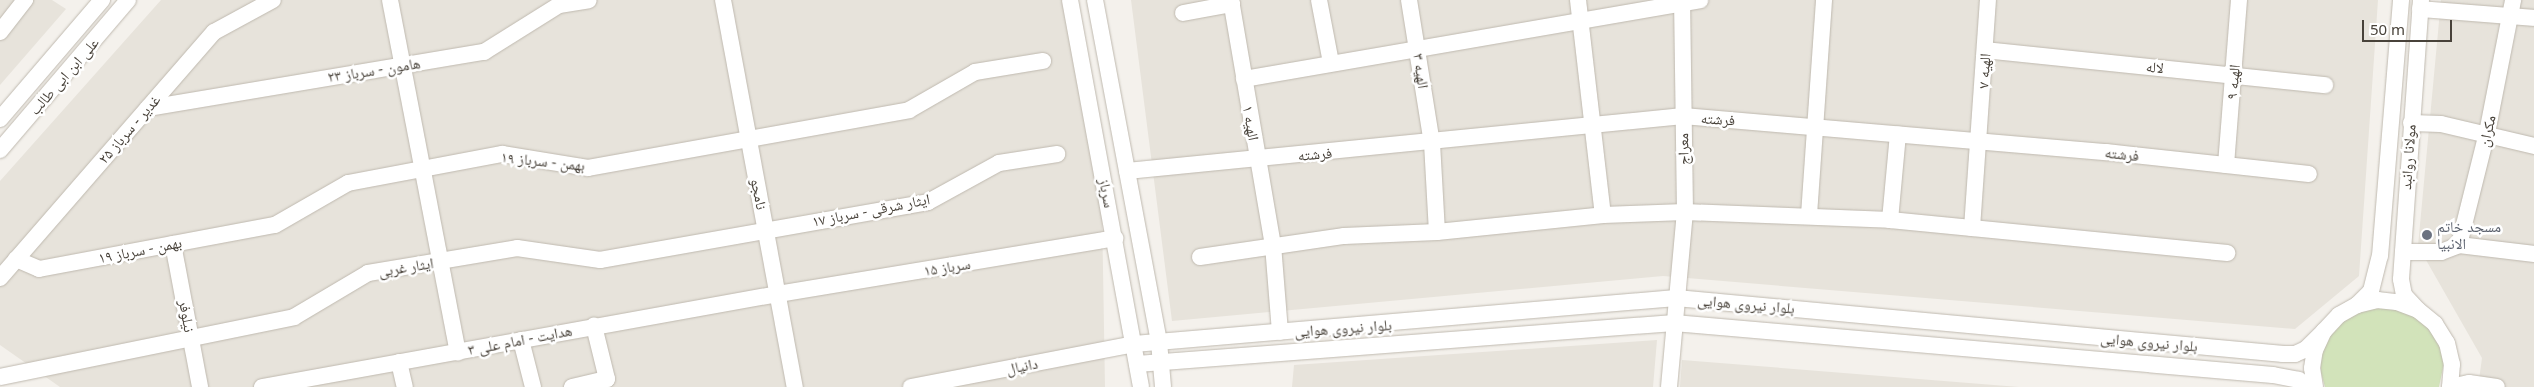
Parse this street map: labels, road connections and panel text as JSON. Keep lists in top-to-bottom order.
{
  "streets": {
    "street": [
      "لاله",
      "هامون - سرباز ۲۳",
      "الهیه ۳",
      "الهیه ۷",
      "علی ابن ابی طالب",
      "الهیه ۹",
      "فرشته",
      "الهیه ۱",
      "غدیر - سرباز ۲۵",
      "مکران",
      "معراج",
      "مولانا روانبد",
      "بهمن - سرباز ۱۹",
      "سرباز",
      "نامجو",
      "ایثار شرقی - سرباز ۱۷",
      "ایثار غربی",
      "سرباز ۱۵",
      "بلوار نیروی هوایی",
      "نیلوفر",
      "هدایت - امام علی ۳",
      "دانیال"
    ]
  },
  "crossings": [
    ["لاله", "الهیه ۷"],
    ["لاله", "الهیه ۹"],
    ["هامون - سرباز ۲۳", "غدیر - سرباز ۲۵"],
    ["الهیه ۳", "فرشته"],
    ["الهیه ۷", "فرشته"],
    ["الهیه ۹", "فرشته"],
    ["فرشته", "الهیه ۱"],
    ["فرشته", "معراج"],
    ["فرشته", "سرباز"],
    ["الهیه ۱", "بلوار نیروی هوایی"],
    ["غدیر - سرباز ۲۵", "بهمن - سرباز ۱۹"],
    ["معراج", "بلوار نیروی هوایی"],
    ["بهمن - سرباز ۱۹", "نامجو"],
    ["بهمن - سرباز ۱۹", "نیلوفر"],
    ["سرباز", "سرباز ۱۵"],
    ["سرباز", "بلوار نیروی هوایی"],
    ["سرباز", "دانیال"],
    ["نامجو", "ایثار شرقی - سرباز ۱۷"],
    ["نامجو", "ایثار غربی"],
    ["نامجو", "سرباز ۱۵"],
    ["نامجو", "هدایت - امام علی ۳"],
    ["ایثار شرقی - سرباز ۱۷", "ایثار غربی"],
    ["ایثار غربی", "نیلوفر"],
    ["سرباز ۱۵", "هدایت - امام علی ۳"],
    ["بلوار نیروی هوایی", "دانیال"]
  ],
  "places": ["مسجد خاتم الانبیا"],
  "scale_bar": "50 m"
}
